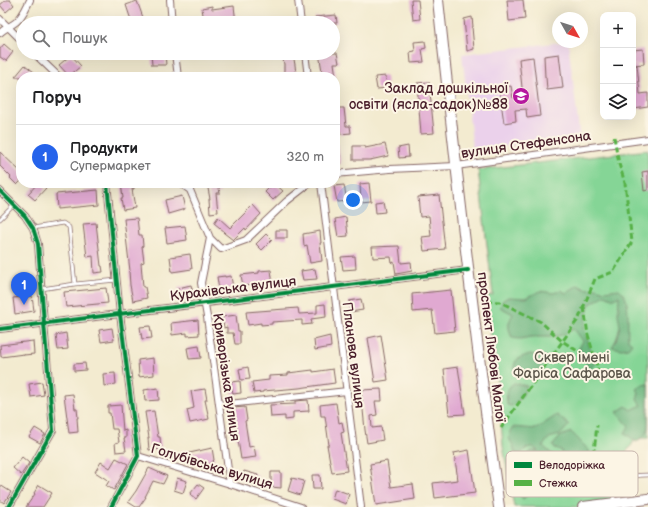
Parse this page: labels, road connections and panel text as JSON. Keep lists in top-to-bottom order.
{
  "streets": {
    "main road": ["проспект Любові Малої"],
    "street": [
      "вулиця Стефенсона",
      "Курахівська вулиця",
      "Планова вулиця",
      "Криворізька вулиця",
      "Голубівська вулиця"
    ]
  },
  "crossings": [
    ["вулиця Стефенсона", "проспект Любові Малої"],
    ["Курахівська вулиця", "проспект Любові Малої"],
    ["Курахівська вулиця", "Планова вулиця"],
    ["Курахівська вулиця", "Криворізька вулиця"],
    ["Криворізька вулиця", "Голубівська вулиця"]
  ],
  "parks": ["Сквер імені Фаріса Сафарова"],
  "places": {
    "school or university": ["Заклад дошкільної освіти (ясла-садок)№88"]
  },
  "legend": ["Велодоріжка", "Стежка"],
  "north": "bottom right",
  "page": {
    "map_buttons": ["+", "−"],
    "search": "Пошук",
    "heading": "Поруч",
    "list": [
      {
        "mark": "1",
        "name": "Продукти",
        "note": "Супермаркет",
        "value": "320 m"
      }
    ],
    "pins": "1"
  }
}
